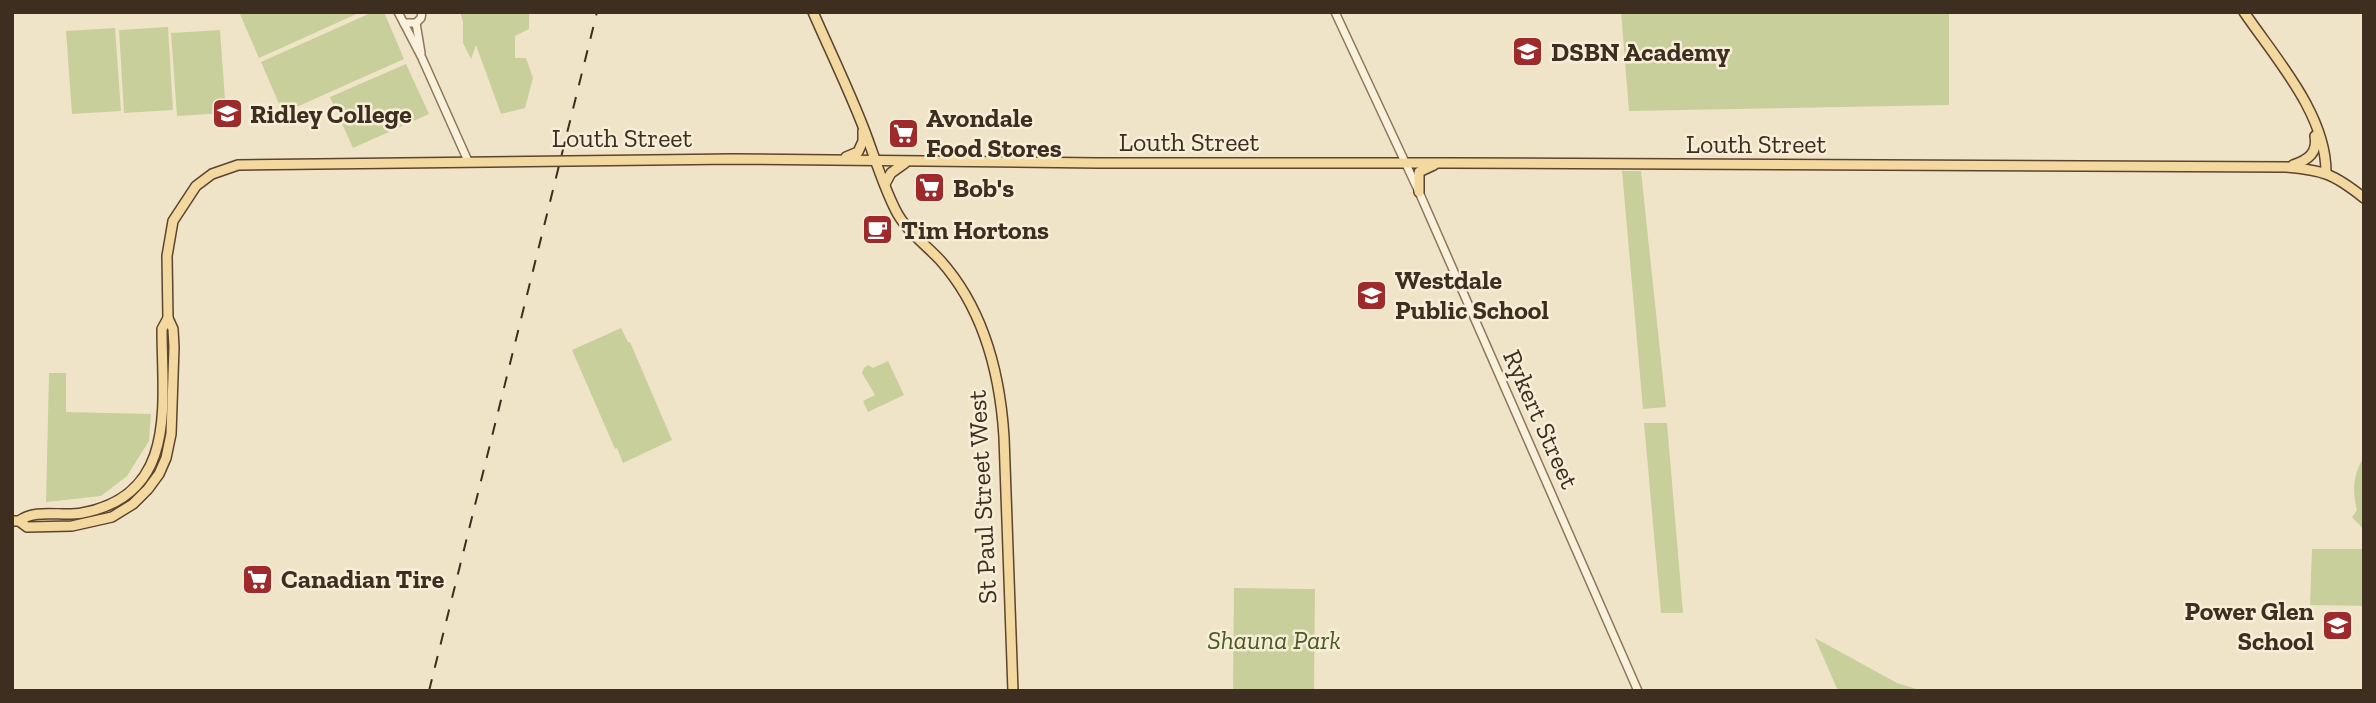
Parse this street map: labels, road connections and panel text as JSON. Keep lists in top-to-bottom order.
{
  "streets": {
    "main road": ["Louth Street", "St Paul Street West"],
    "street": ["Rykert Street"]
  },
  "crossings": [
    ["Louth Street", "Rykert Street"],
    ["Louth Street", "St Paul Street West"]
  ],
  "parks": ["Shauna Park"],
  "places": {
    "school or university": [
      "DSBN Academy",
      "Ridley College",
      "Westdale Public School",
      "Power Glen School"
    ],
    "supermarket": ["Avondale Food Stores", "Bob's", "Canadian Tire"],
    "cafe": ["Tim Hortons"]
  }
}
